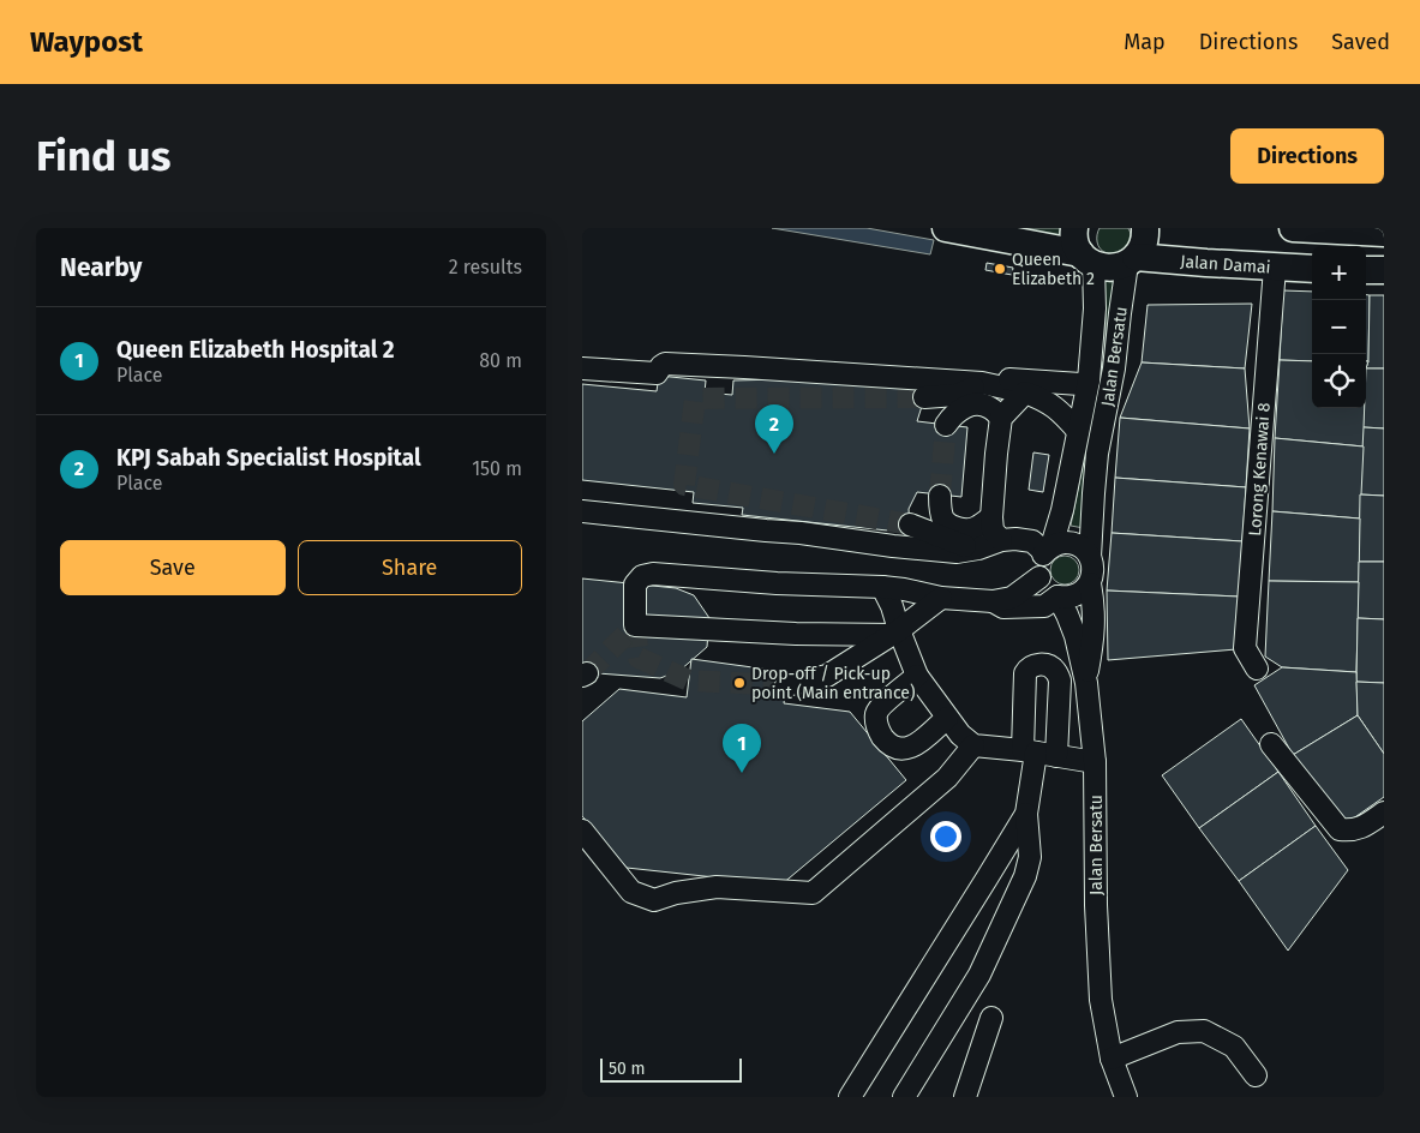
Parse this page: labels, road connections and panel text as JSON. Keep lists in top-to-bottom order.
{
  "streets": {
    "main road": ["Jalan Damai"],
    "street": ["Jalan Bersatu", "Lorong Kenawai 8"]
  },
  "crossings": [
    ["Jalan Damai", "Jalan Bersatu"],
    ["Jalan Damai", "Lorong Kenawai 8"]
  ],
  "places": ["Queen Elizabeth 2", "Drop-off / Pick-up point (Main entrance)"],
  "scale_bar": "50 m",
  "page": {
    "header": "Waypost",
    "nav": ["Map", "Directions", "Saved"],
    "buttons": [
      "Directions",
      ["Save", "Share"]
    ],
    "title": "Find us",
    "heading": ["Nearby", "2 results"],
    "map_buttons": ["+", "−"],
    "list": [
      {
        "mark": "1",
        "name": "Queen Elizabeth Hospital 2",
        "note": "Place",
        "value": "80 m"
      },
      {
        "mark": "2",
        "name": "KPJ Sabah Specialist Hospital",
        "note": "Place",
        "value": "150 m"
      }
    ],
    "pins": ["2", "1"],
    "scale": "50 m"
  }
}
